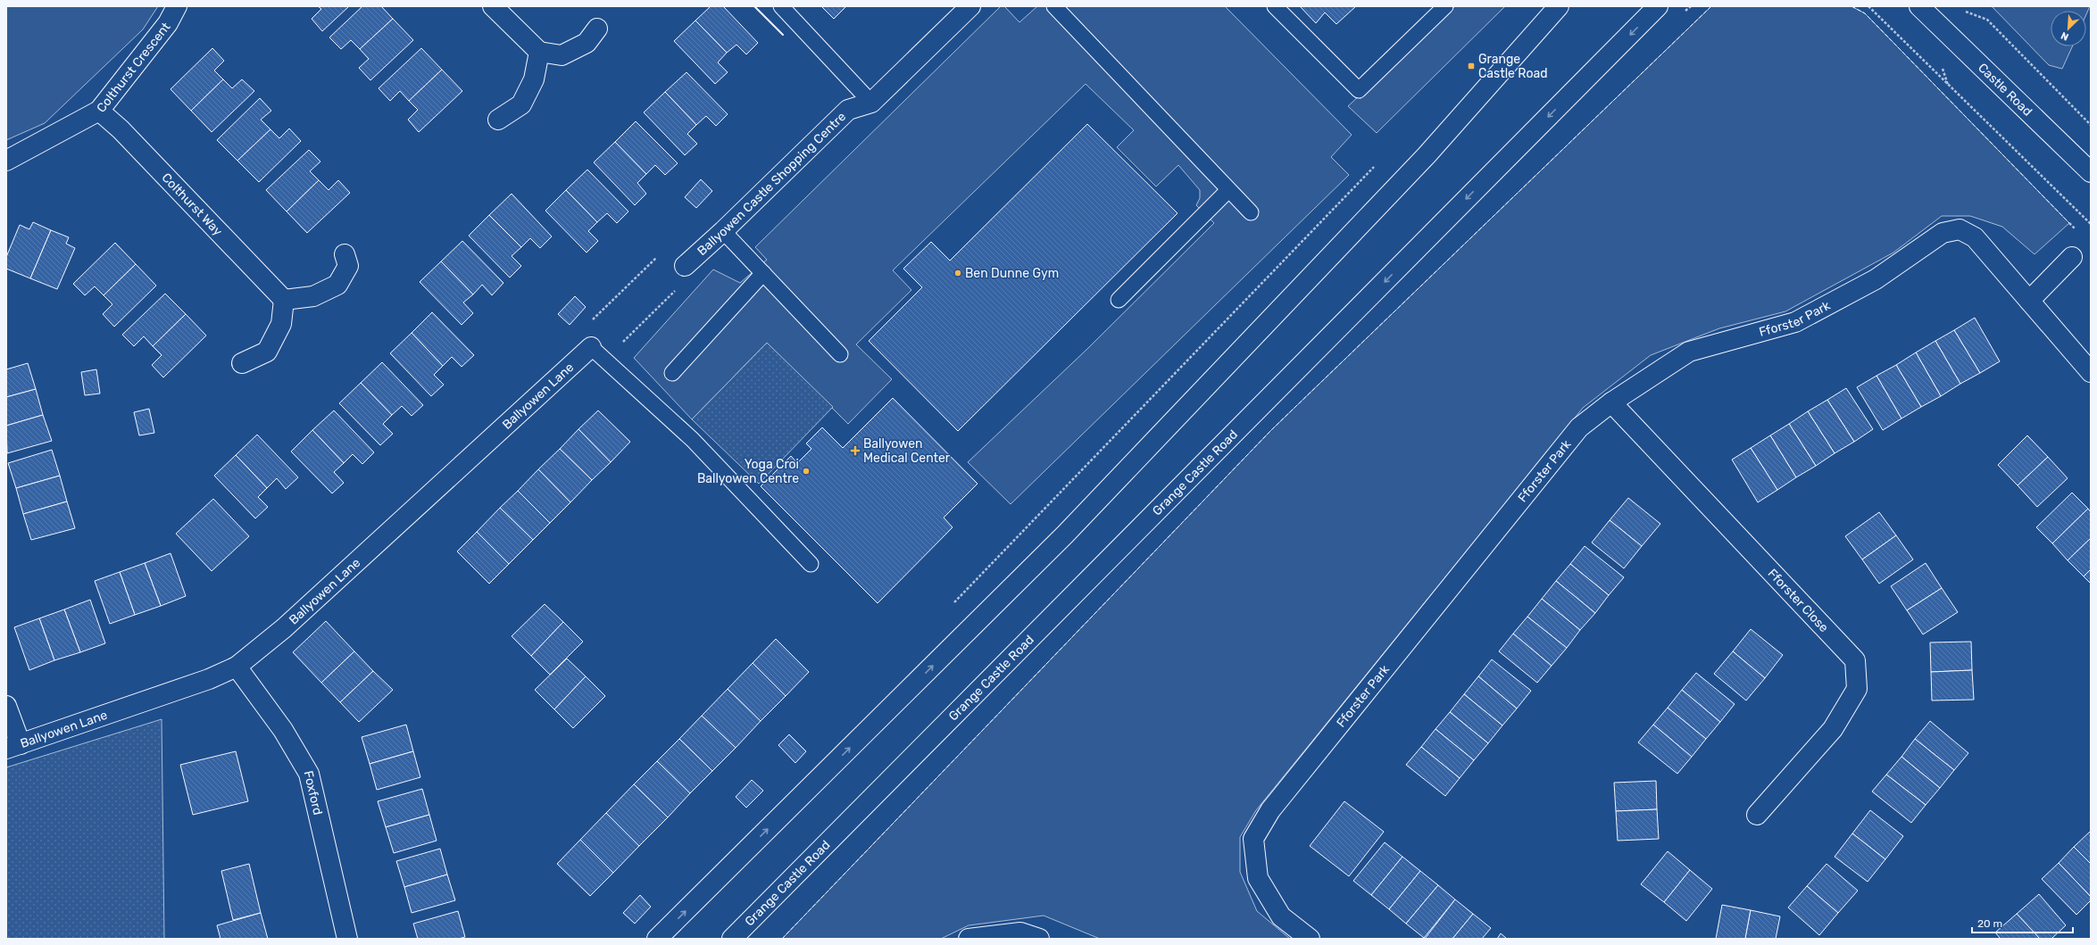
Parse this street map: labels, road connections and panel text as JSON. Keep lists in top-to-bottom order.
{
  "streets": {
    "street": [
      "Colthurst Crescent",
      "Castle Road",
      "Ballyowen Castle Shopping Centre",
      "Colthurst Way",
      "Fforster Park",
      "Ballyowen Lane",
      "Grange Castle Road",
      "Fforster Close",
      "Foxford"
    ]
  },
  "crossings": [
    ["Colthurst Crescent", "Colthurst Way"],
    ["Fforster Park", "Fforster Close"],
    ["Ballyowen Lane", "Foxford"]
  ],
  "places": {
    "transit": ["Grange Castle Road"],
    "other": ["Ben Dunne Gym", "Yoga Croi Ballyowen Centre"],
    "health": ["Ballyowen Medical Center"]
  },
  "scale_bar": "20 m",
  "north": "bottom left"
}
